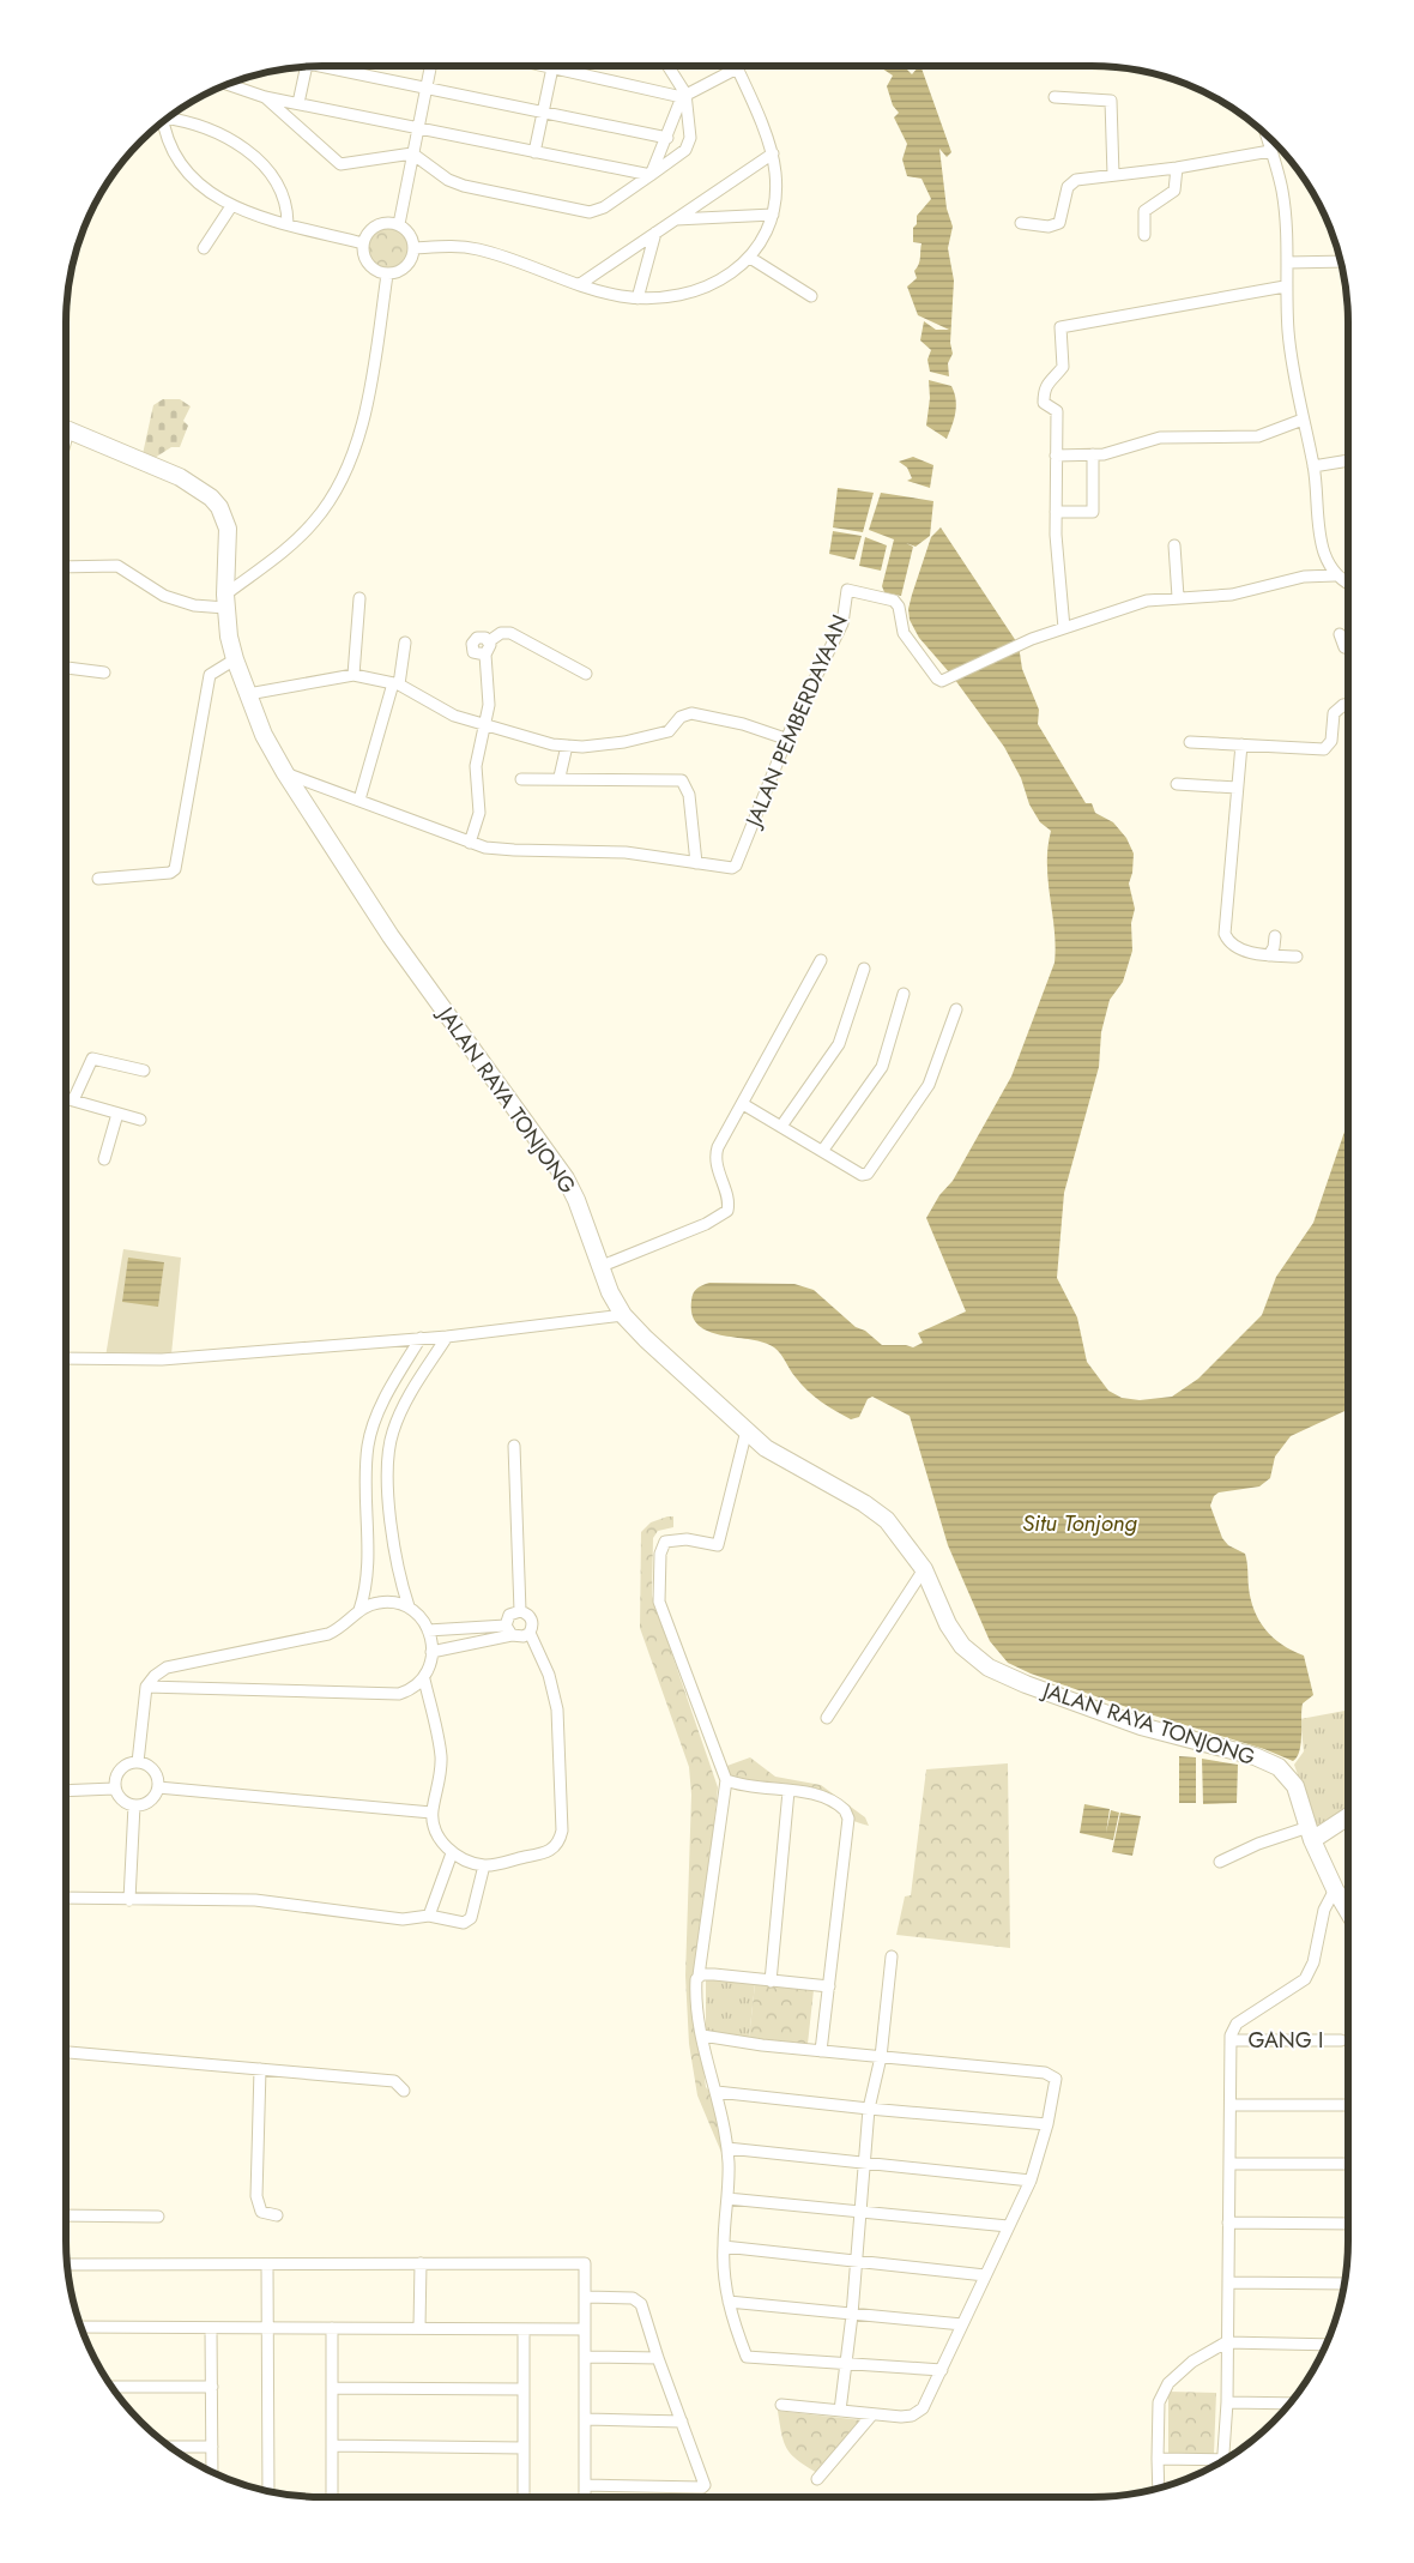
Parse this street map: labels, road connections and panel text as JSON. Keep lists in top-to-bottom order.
{
  "streets": {
    "main road": ["JALAN RAYA TONJONG"],
    "street": ["JALAN PEMBERDAYAAN", "GANG I"]
  },
  "crossings": [
    ["JALAN PEMBERDAYAAN", "JALAN RAYA TONJONG"]
  ],
  "water": ["Situ Tonjong"]
}
